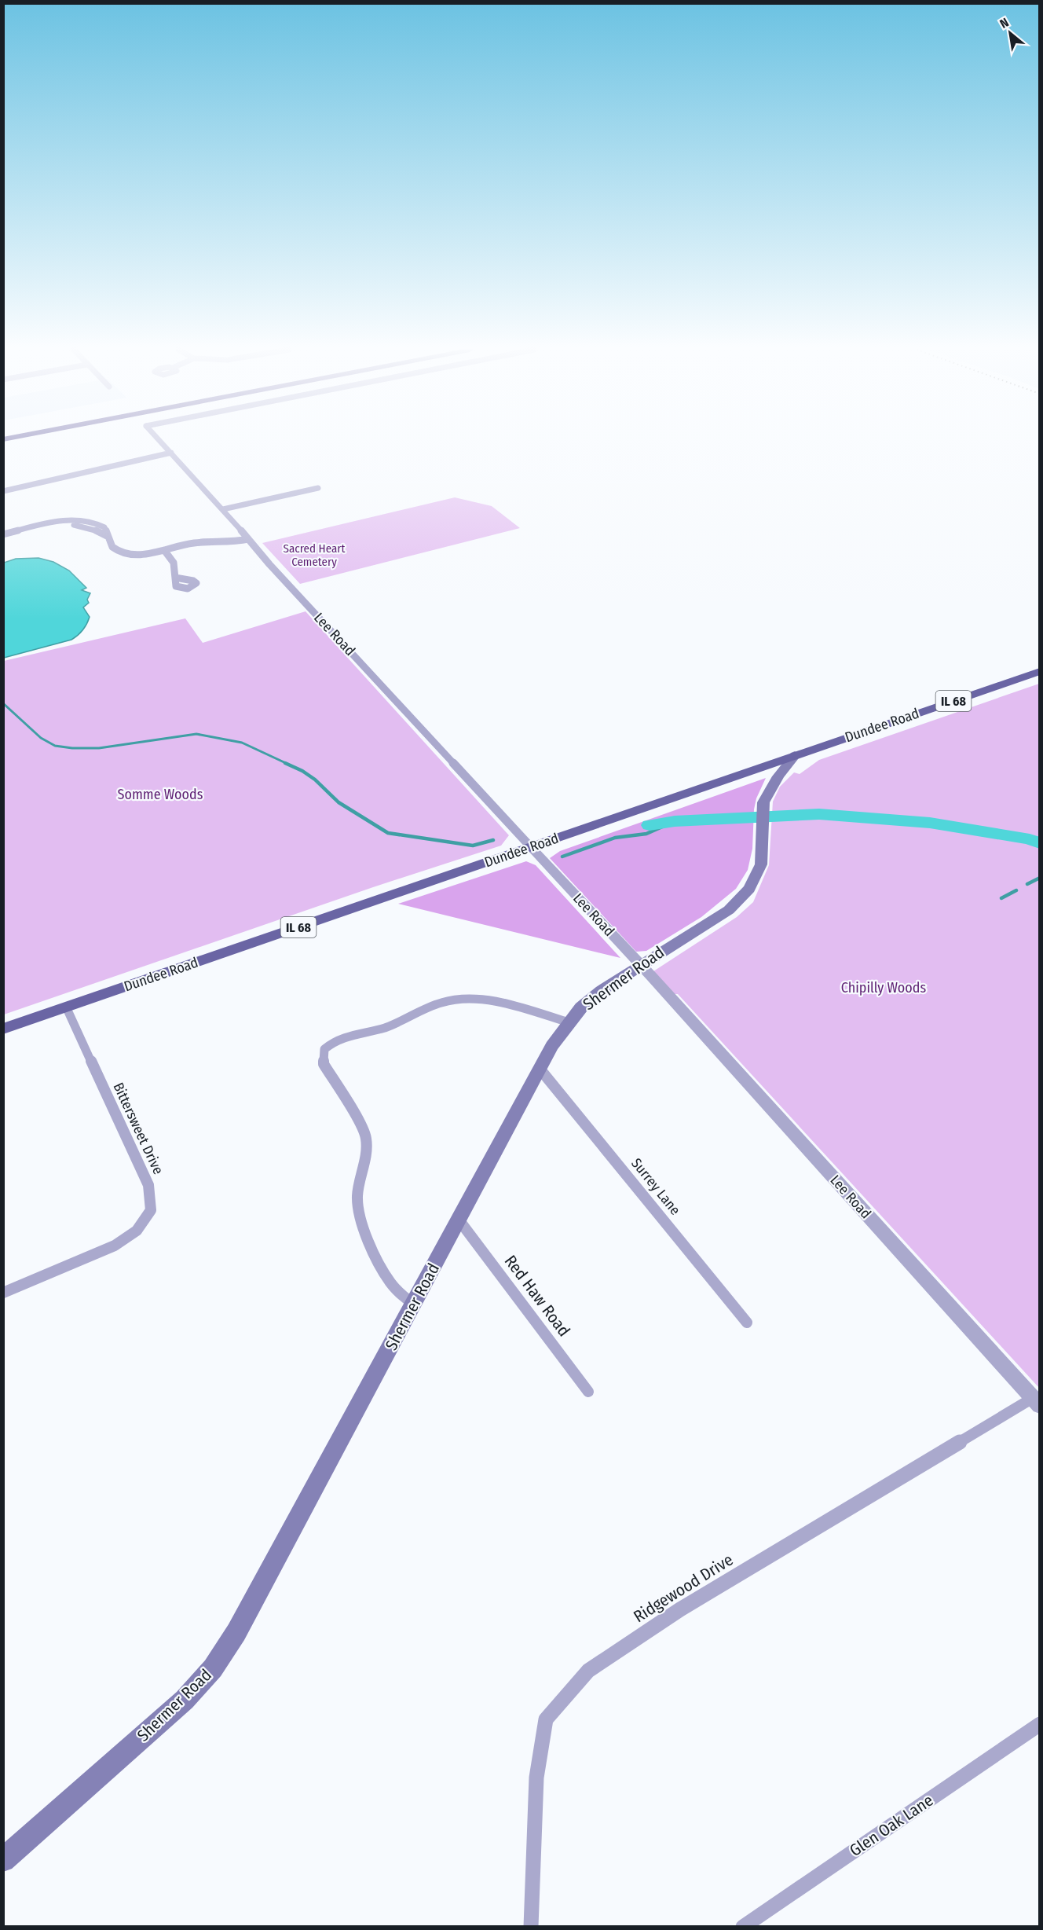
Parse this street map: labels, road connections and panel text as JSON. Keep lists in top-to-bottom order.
{
  "streets": {
    "main road": ["IL 68", "Dundee Road", "Shermer Road"],
    "street": [
      "Lee Road",
      "Bittersweet Drive",
      "Surrey Lane",
      "Red Haw Road",
      "Ridgewood Drive",
      "Glen Oak Lane"
    ]
  },
  "crossings": [
    ["Lee Road", "Dundee Road"],
    ["Lee Road", "Shermer Road"],
    ["Lee Road", "Ridgewood Drive"],
    ["Dundee Road", "Shermer Road"],
    ["Dundee Road", "Bittersweet Drive"],
    ["Shermer Road", "Surrey Lane"],
    ["Shermer Road", "Red Haw Road"]
  ],
  "parks": ["Sacred Heart Cemetery", "Somme Woods", "Chipilly Woods"],
  "north": "top left"
}
